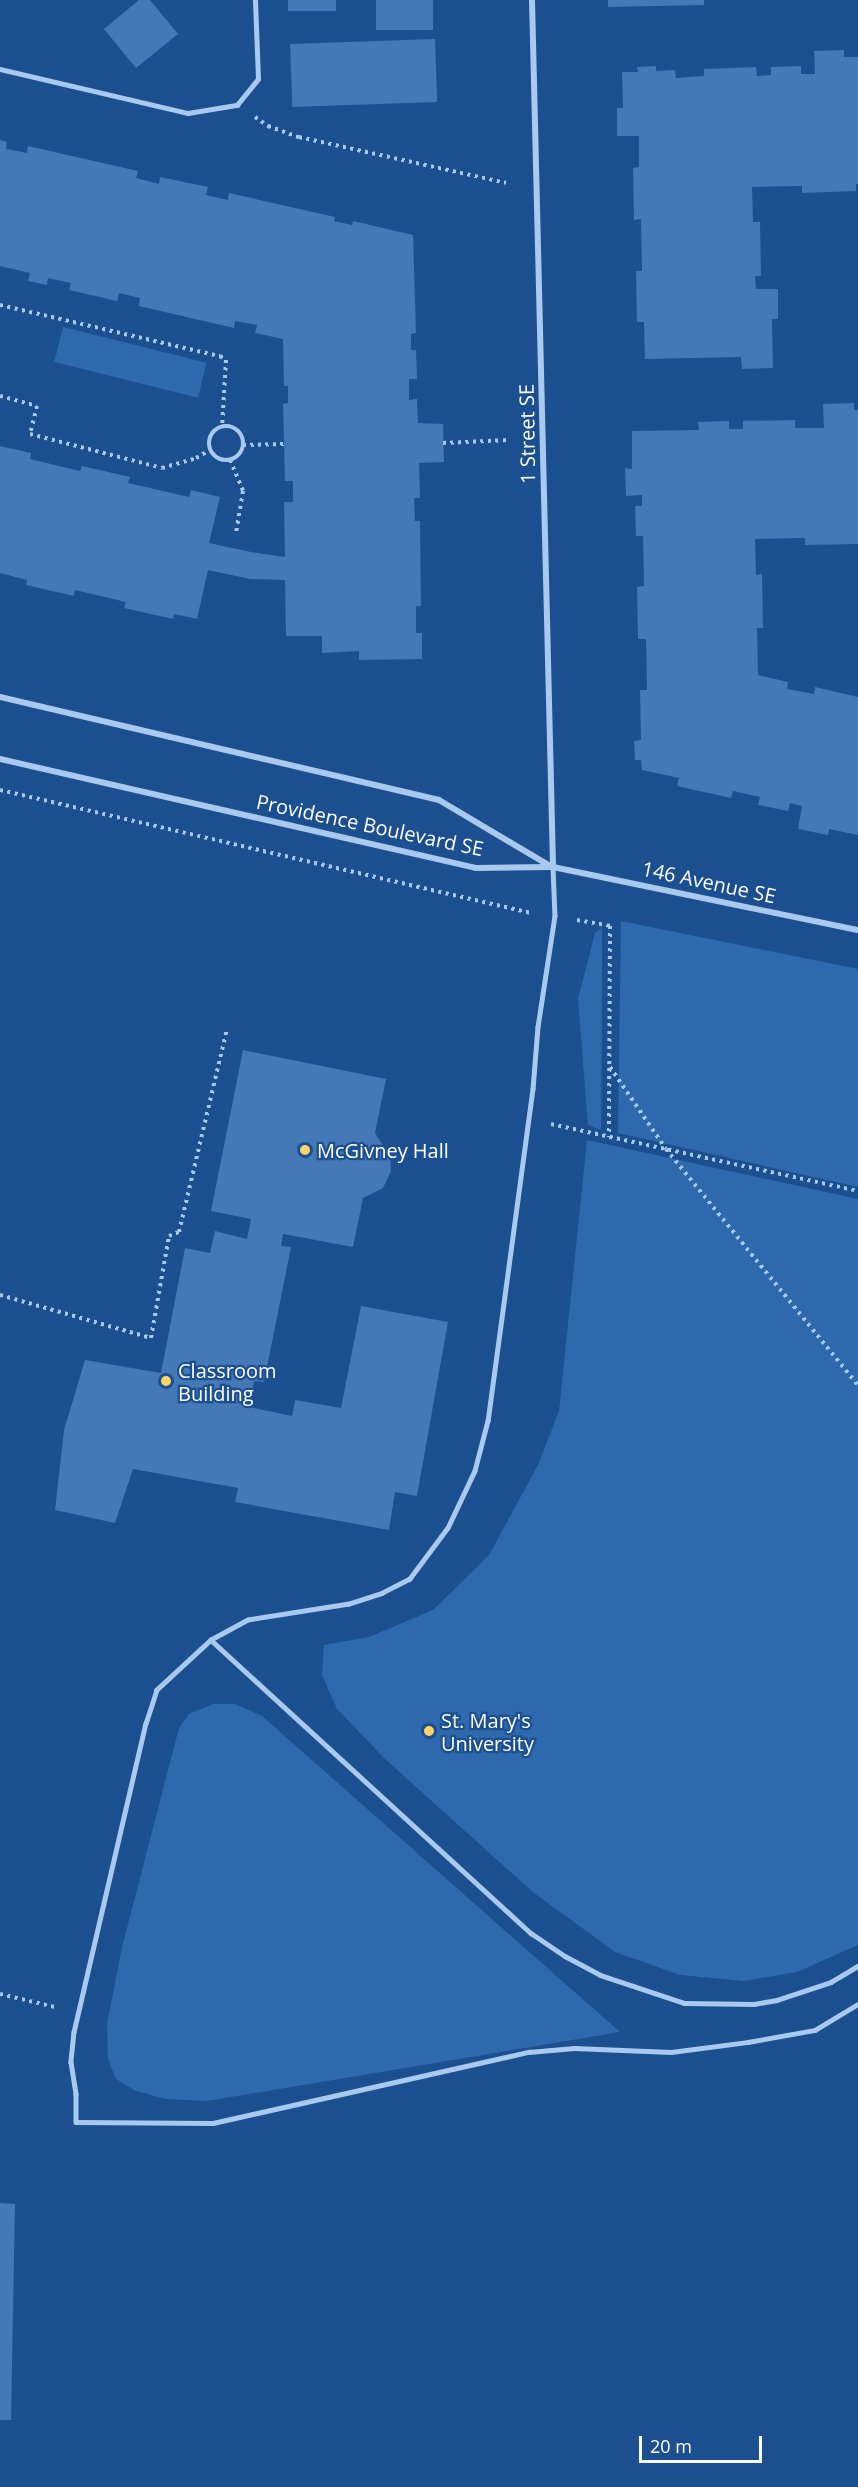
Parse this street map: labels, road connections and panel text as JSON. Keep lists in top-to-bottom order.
{
  "streets": {
    "street": ["1 Street SE", "Providence Boulevard SE", "146 Avenue SE"]
  },
  "crossings": [
    ["1 Street SE", "Providence Boulevard SE"],
    ["1 Street SE", "146 Avenue SE"],
    ["Providence Boulevard SE", "146 Avenue SE"]
  ],
  "places": ["McGivney Hall", "Classroom Building", "St. Mary's University"],
  "scale_bar": "20 m"
}
